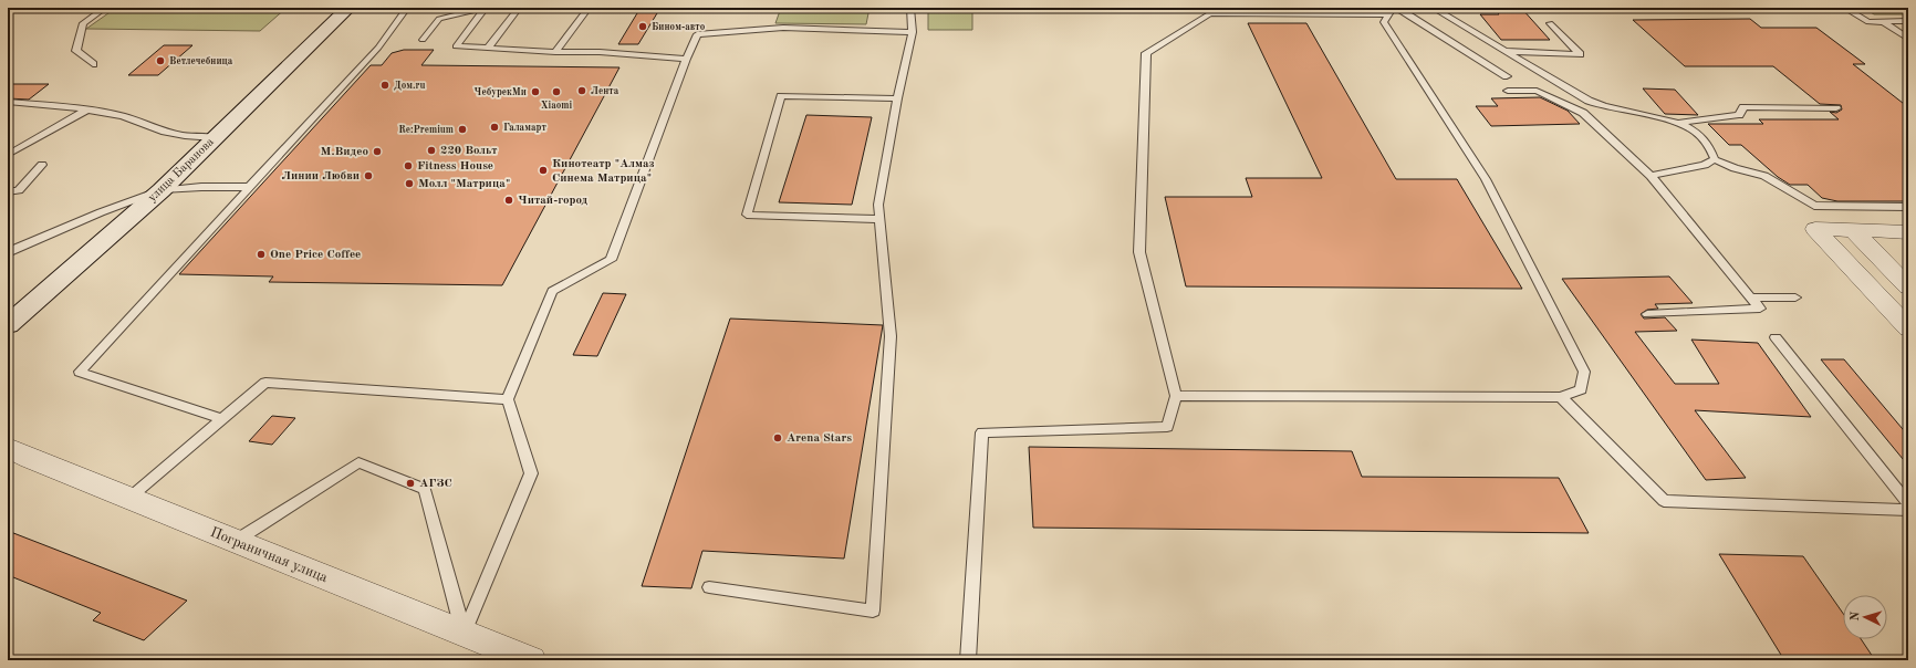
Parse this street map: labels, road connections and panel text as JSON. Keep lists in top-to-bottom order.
{
  "streets": {
    "main road": ["улица Баранова"],
    "street": ["Пограничная улица"]
  },
  "places": [
    "Бином-авто",
    "Ветлечебница",
    "Дом.ru",
    "Лента",
    "ЧебурекМи",
    "Xiaomi",
    "Галамарт",
    "Re:Premium",
    "220 Вольт",
    "М.Видео",
    "Fitness House",
    "Кинотеатр \"Алмаз Синема Матрица\"",
    "Линии Любви",
    "Молл \"Матрица\"",
    "Читай-город",
    "One Price Coffee",
    "Arena Stars",
    "АГЗС"
  ],
  "north": "left"
}
